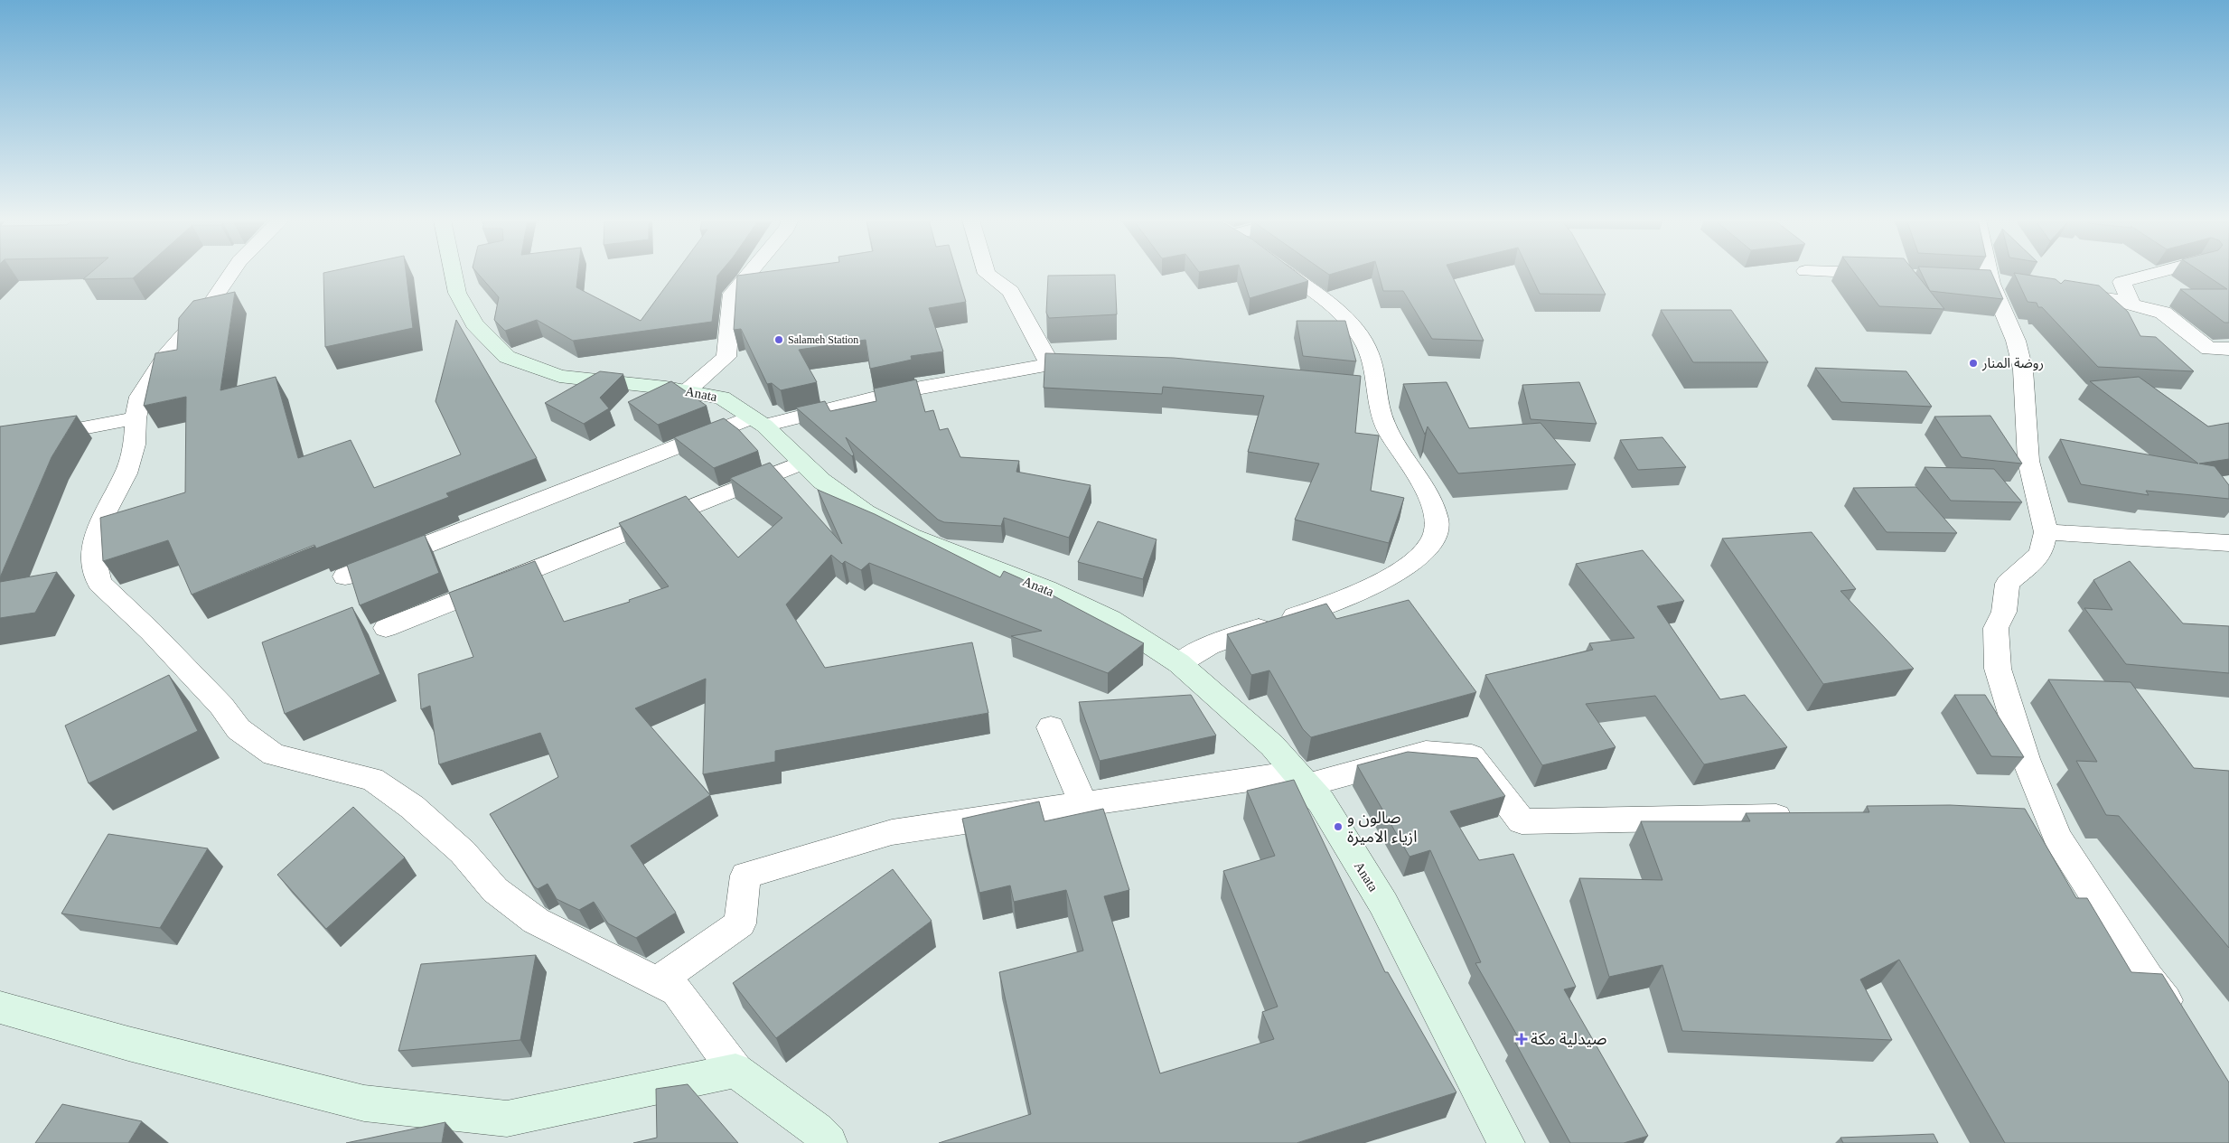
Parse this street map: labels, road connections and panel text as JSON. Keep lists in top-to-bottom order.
{
  "streets": {
    "street": ["Anata"]
  },
  "places": {
    "other": ["Salameh Station", "روضة المنار", "صالون و ازياء الاميرة"],
    "health": ["صيدلية مكة"]
  }
}
